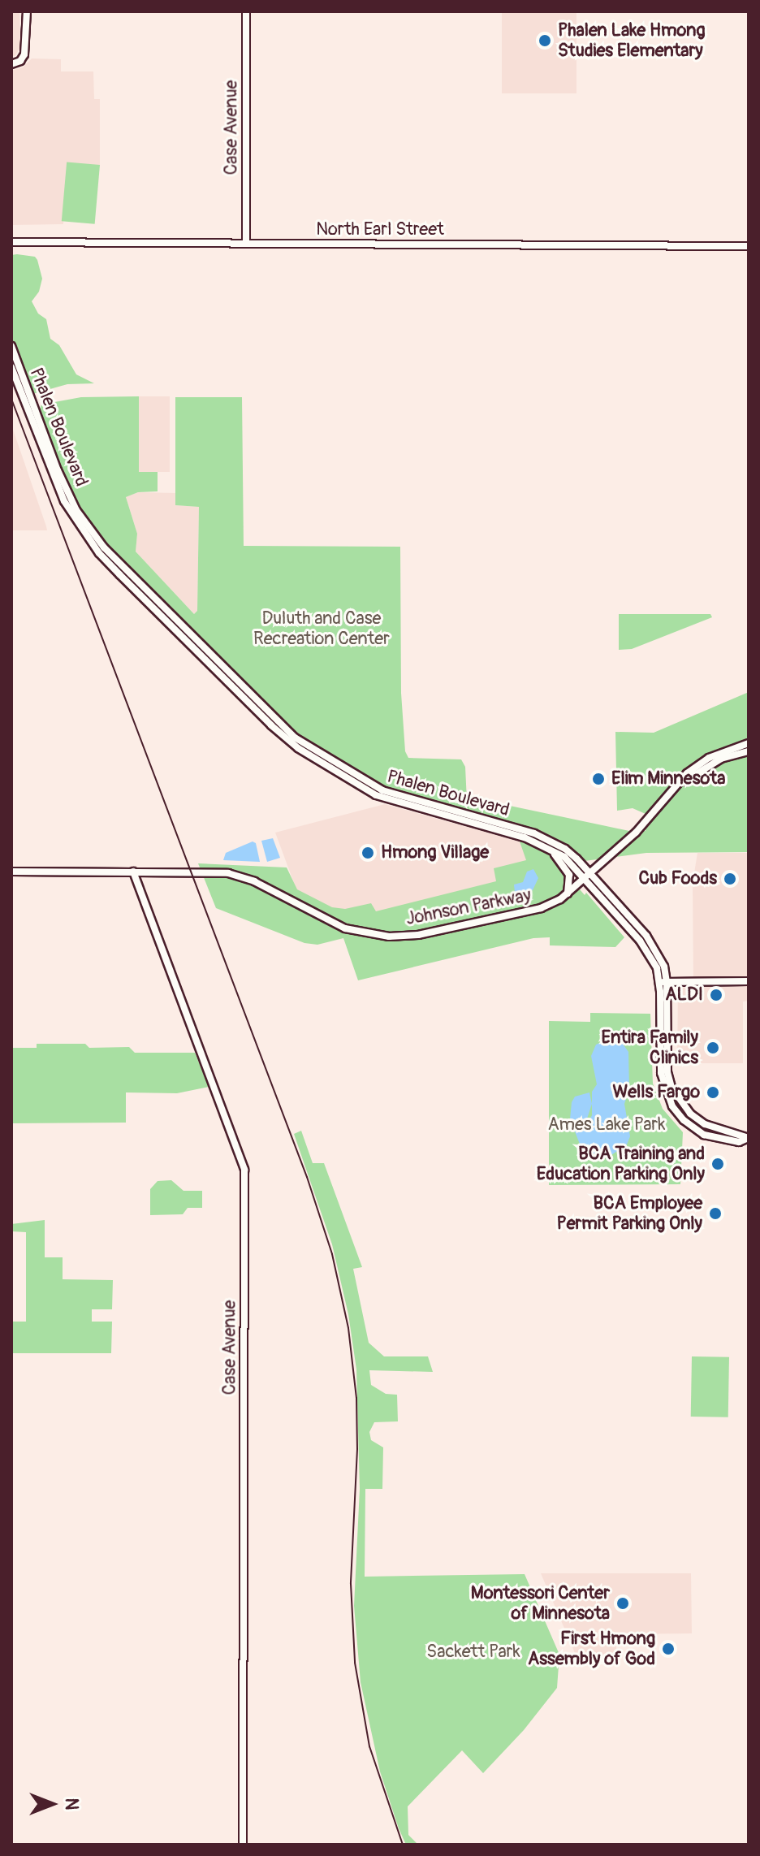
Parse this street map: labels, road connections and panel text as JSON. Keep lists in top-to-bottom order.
{
  "streets": {
    "street": [
      "Case Avenue",
      "North Earl Street",
      "Phalen Boulevard",
      "Johnson Parkway"
    ]
  },
  "crossings": [
    ["Case Avenue", "North Earl Street"],
    ["Case Avenue", "Johnson Parkway"],
    ["Phalen Boulevard", "Johnson Parkway"]
  ],
  "parks": ["Duluth and Case Recreation Center", "Ames Lake Park", "Sackett Park"],
  "places": [
    "Phalen Lake Hmong Studies Elementary",
    "Elim Minnesota",
    "Hmong Village",
    "Cub Foods",
    "ALDI",
    "Entira Family Clinics",
    "Wells Fargo",
    "BCA Training and Education Parking Only",
    "BCA Employee Permit Parking Only",
    "Montessori Center of Minnesota",
    "First Hmong Assembly of God"
  ],
  "north": "right"
}
